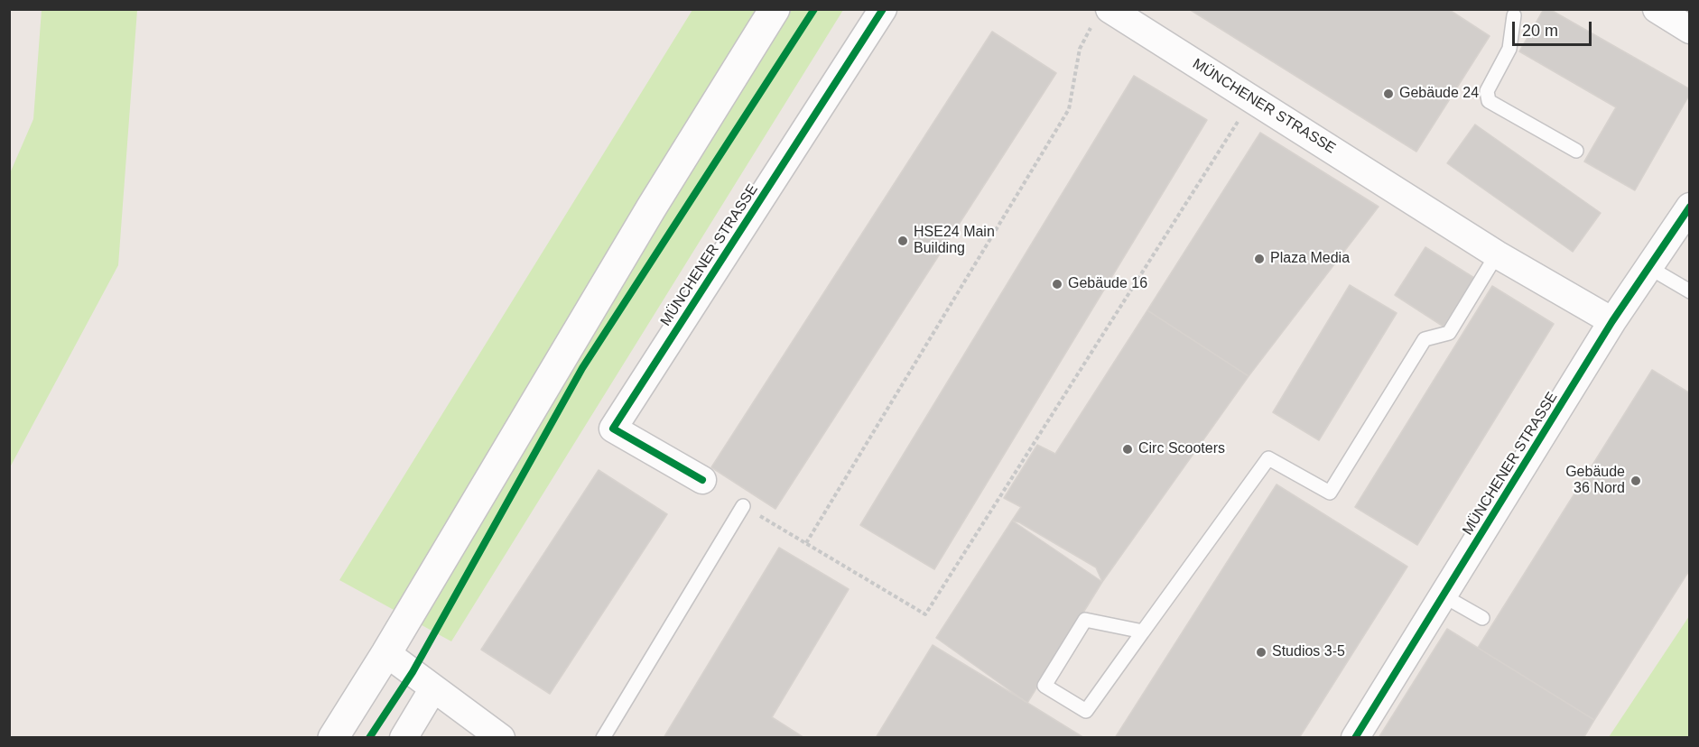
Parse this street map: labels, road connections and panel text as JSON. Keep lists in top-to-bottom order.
{
  "streets": {
    "street": ["MÜNCHENER STRASSE"]
  },
  "places": [
    "Gebäude 24",
    "HSE24 Main Building",
    "Plaza Media",
    "Gebäude 16",
    "Circ Scooters",
    "Gebäude 36 Nord",
    "Studios 3-5"
  ],
  "scale_bar": "20 m"
}
